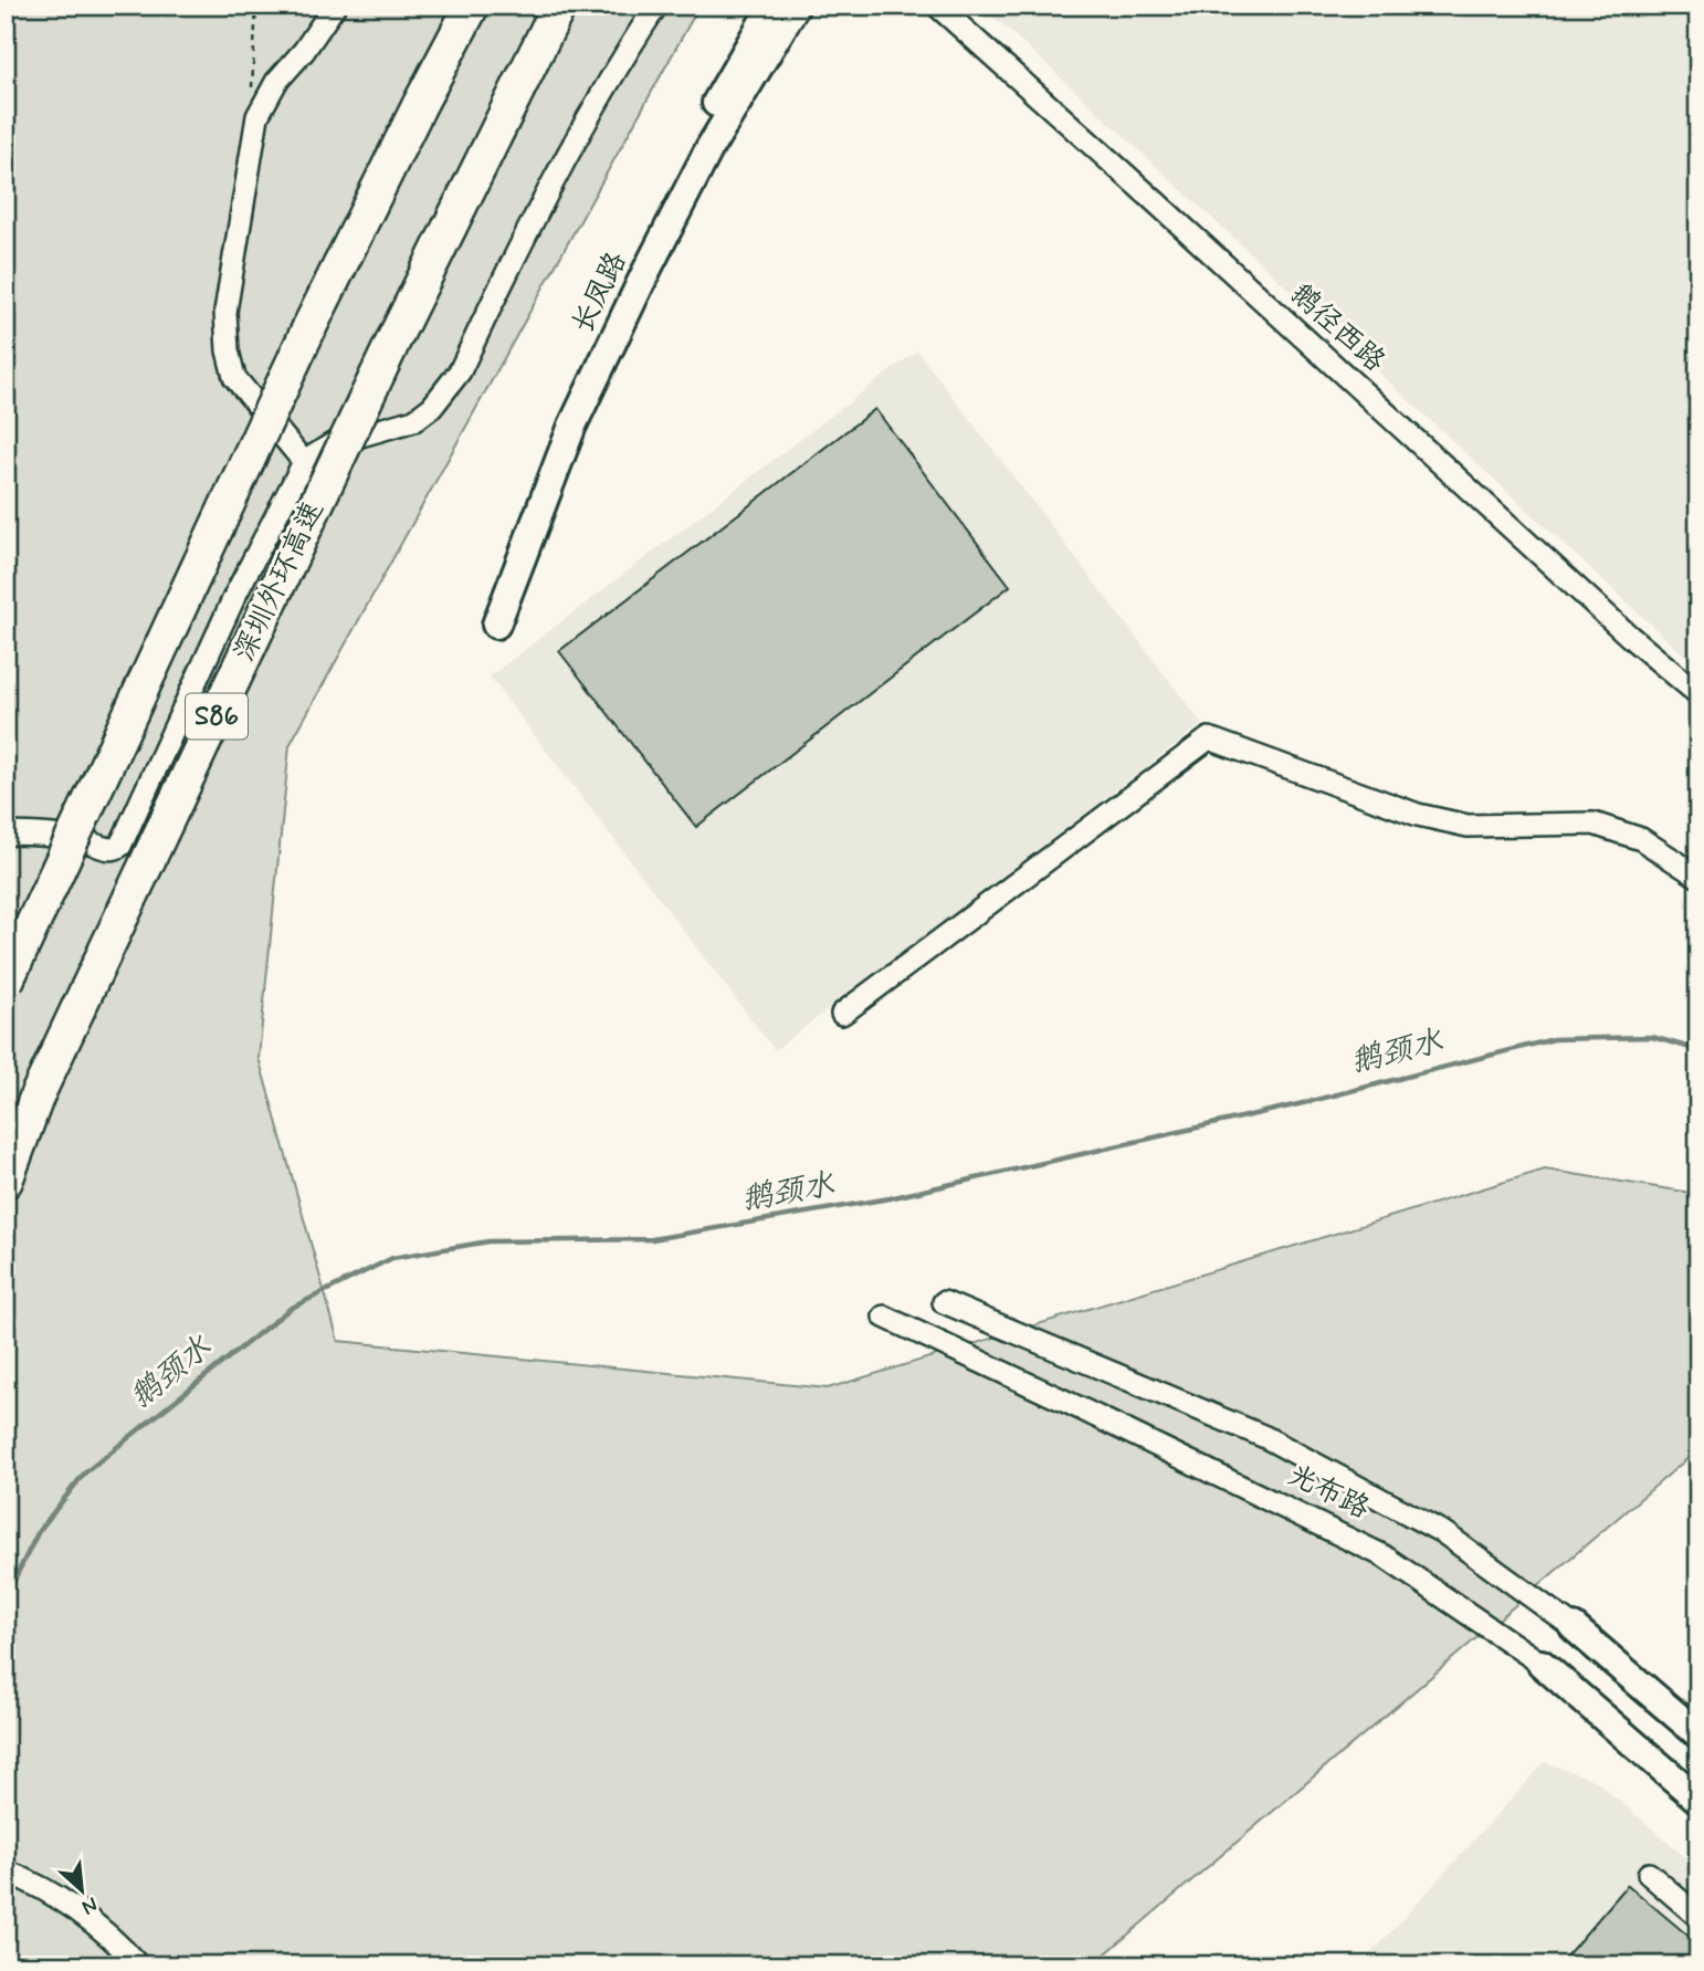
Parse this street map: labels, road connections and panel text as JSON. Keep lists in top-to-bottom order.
{
  "streets": {
    "highway": ["深圳外环高速", "S86"],
    "main road": ["长凤路", "光布路"],
    "street": ["鹅径西路"]
  },
  "water": ["鹅颈水"],
  "north": "bottom right"
}
